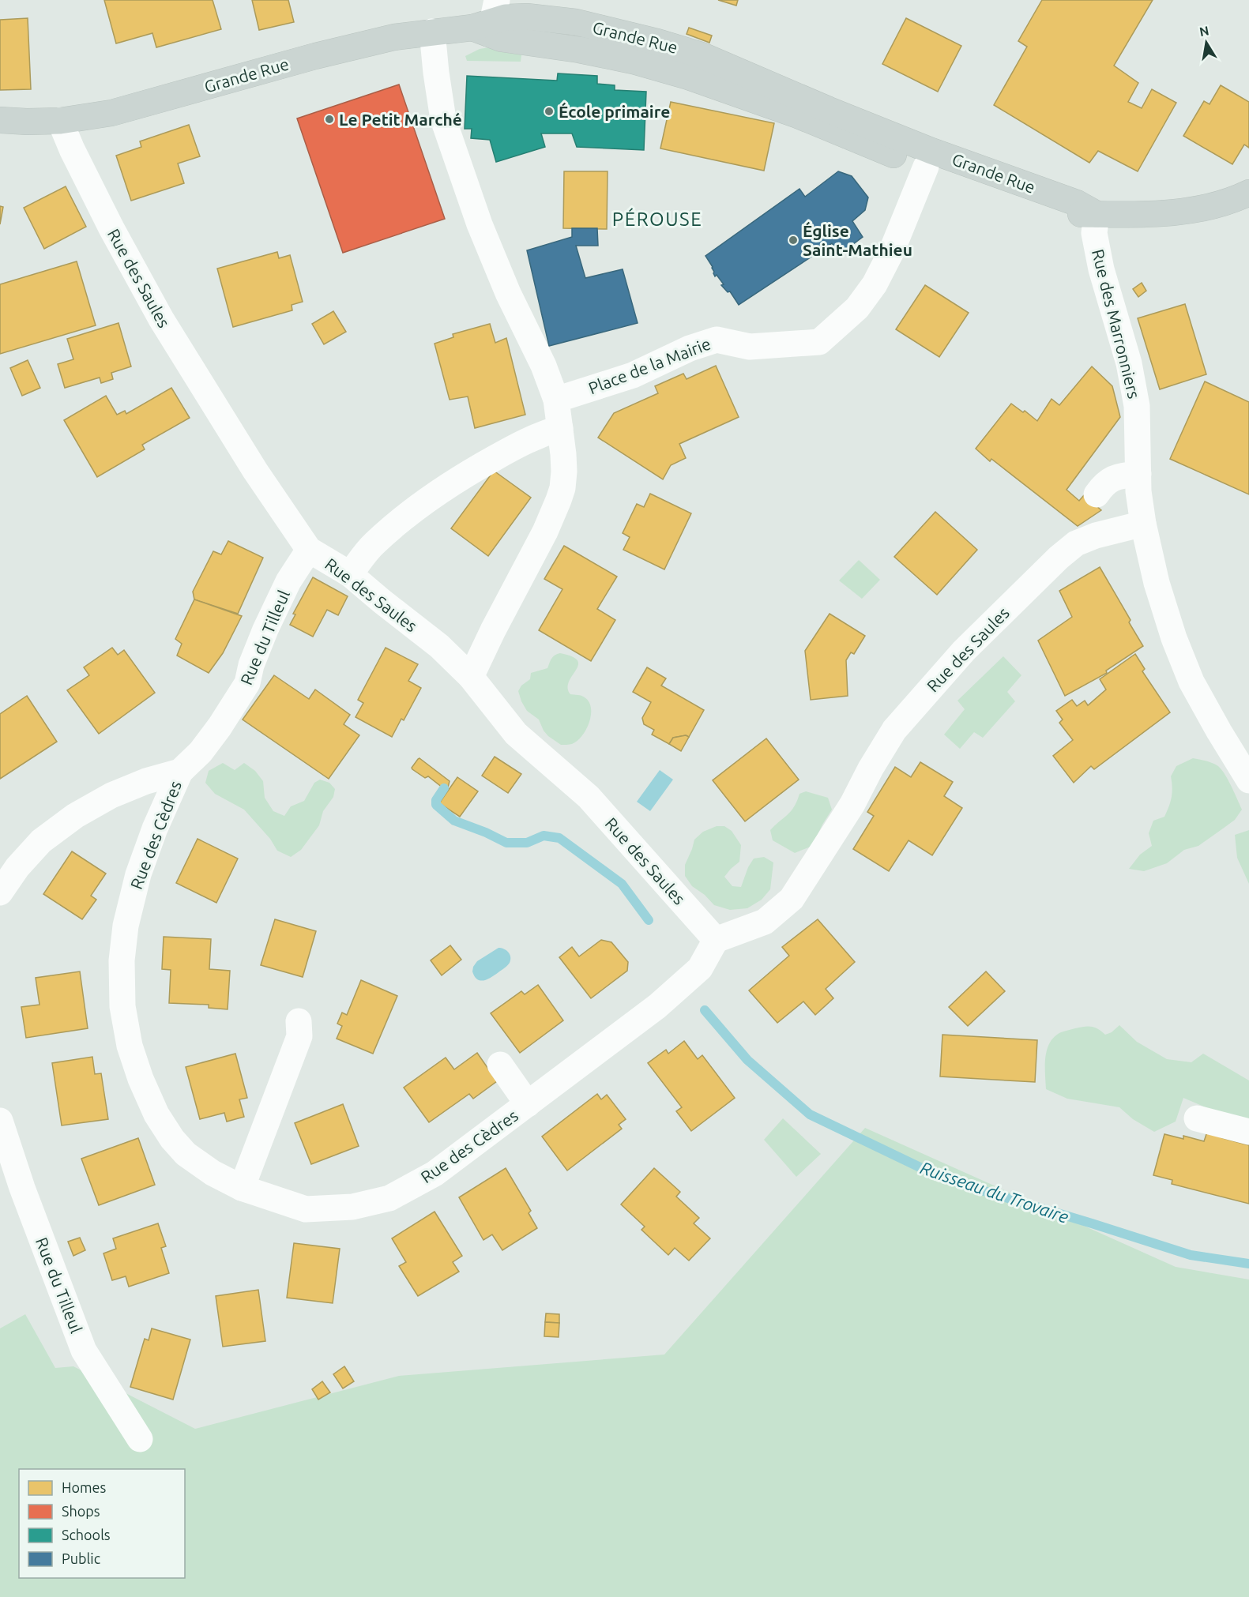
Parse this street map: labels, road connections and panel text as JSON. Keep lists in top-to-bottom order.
{
  "streets": {
    "main road": ["Grande Rue"],
    "street": [
      "Rue des Saules",
      "Rue des Marronniers",
      "Place de la Mairie",
      "Rue du Tilleul",
      "Rue des Cèdres"
    ]
  },
  "crossings": [
    ["Grande Rue", "Rue des Saules"],
    ["Grande Rue", "Rue des Marronniers"],
    ["Rue des Saules", "Rue des Marronniers"],
    ["Rue des Saules", "Rue du Tilleul"],
    ["Rue des Saules", "Rue des Cèdres"],
    ["Rue du Tilleul", "Rue des Cèdres"]
  ],
  "districts": ["PÉROUSE"],
  "water": ["Ruisseau du Trovaire"],
  "places": ["École primaire", "Le Petit Marché", "Église Saint-Mathieu"],
  "legend": [
    "Homes",
    "Shops",
    "Schools",
    "Public"
  ],
  "north": "top"
}
